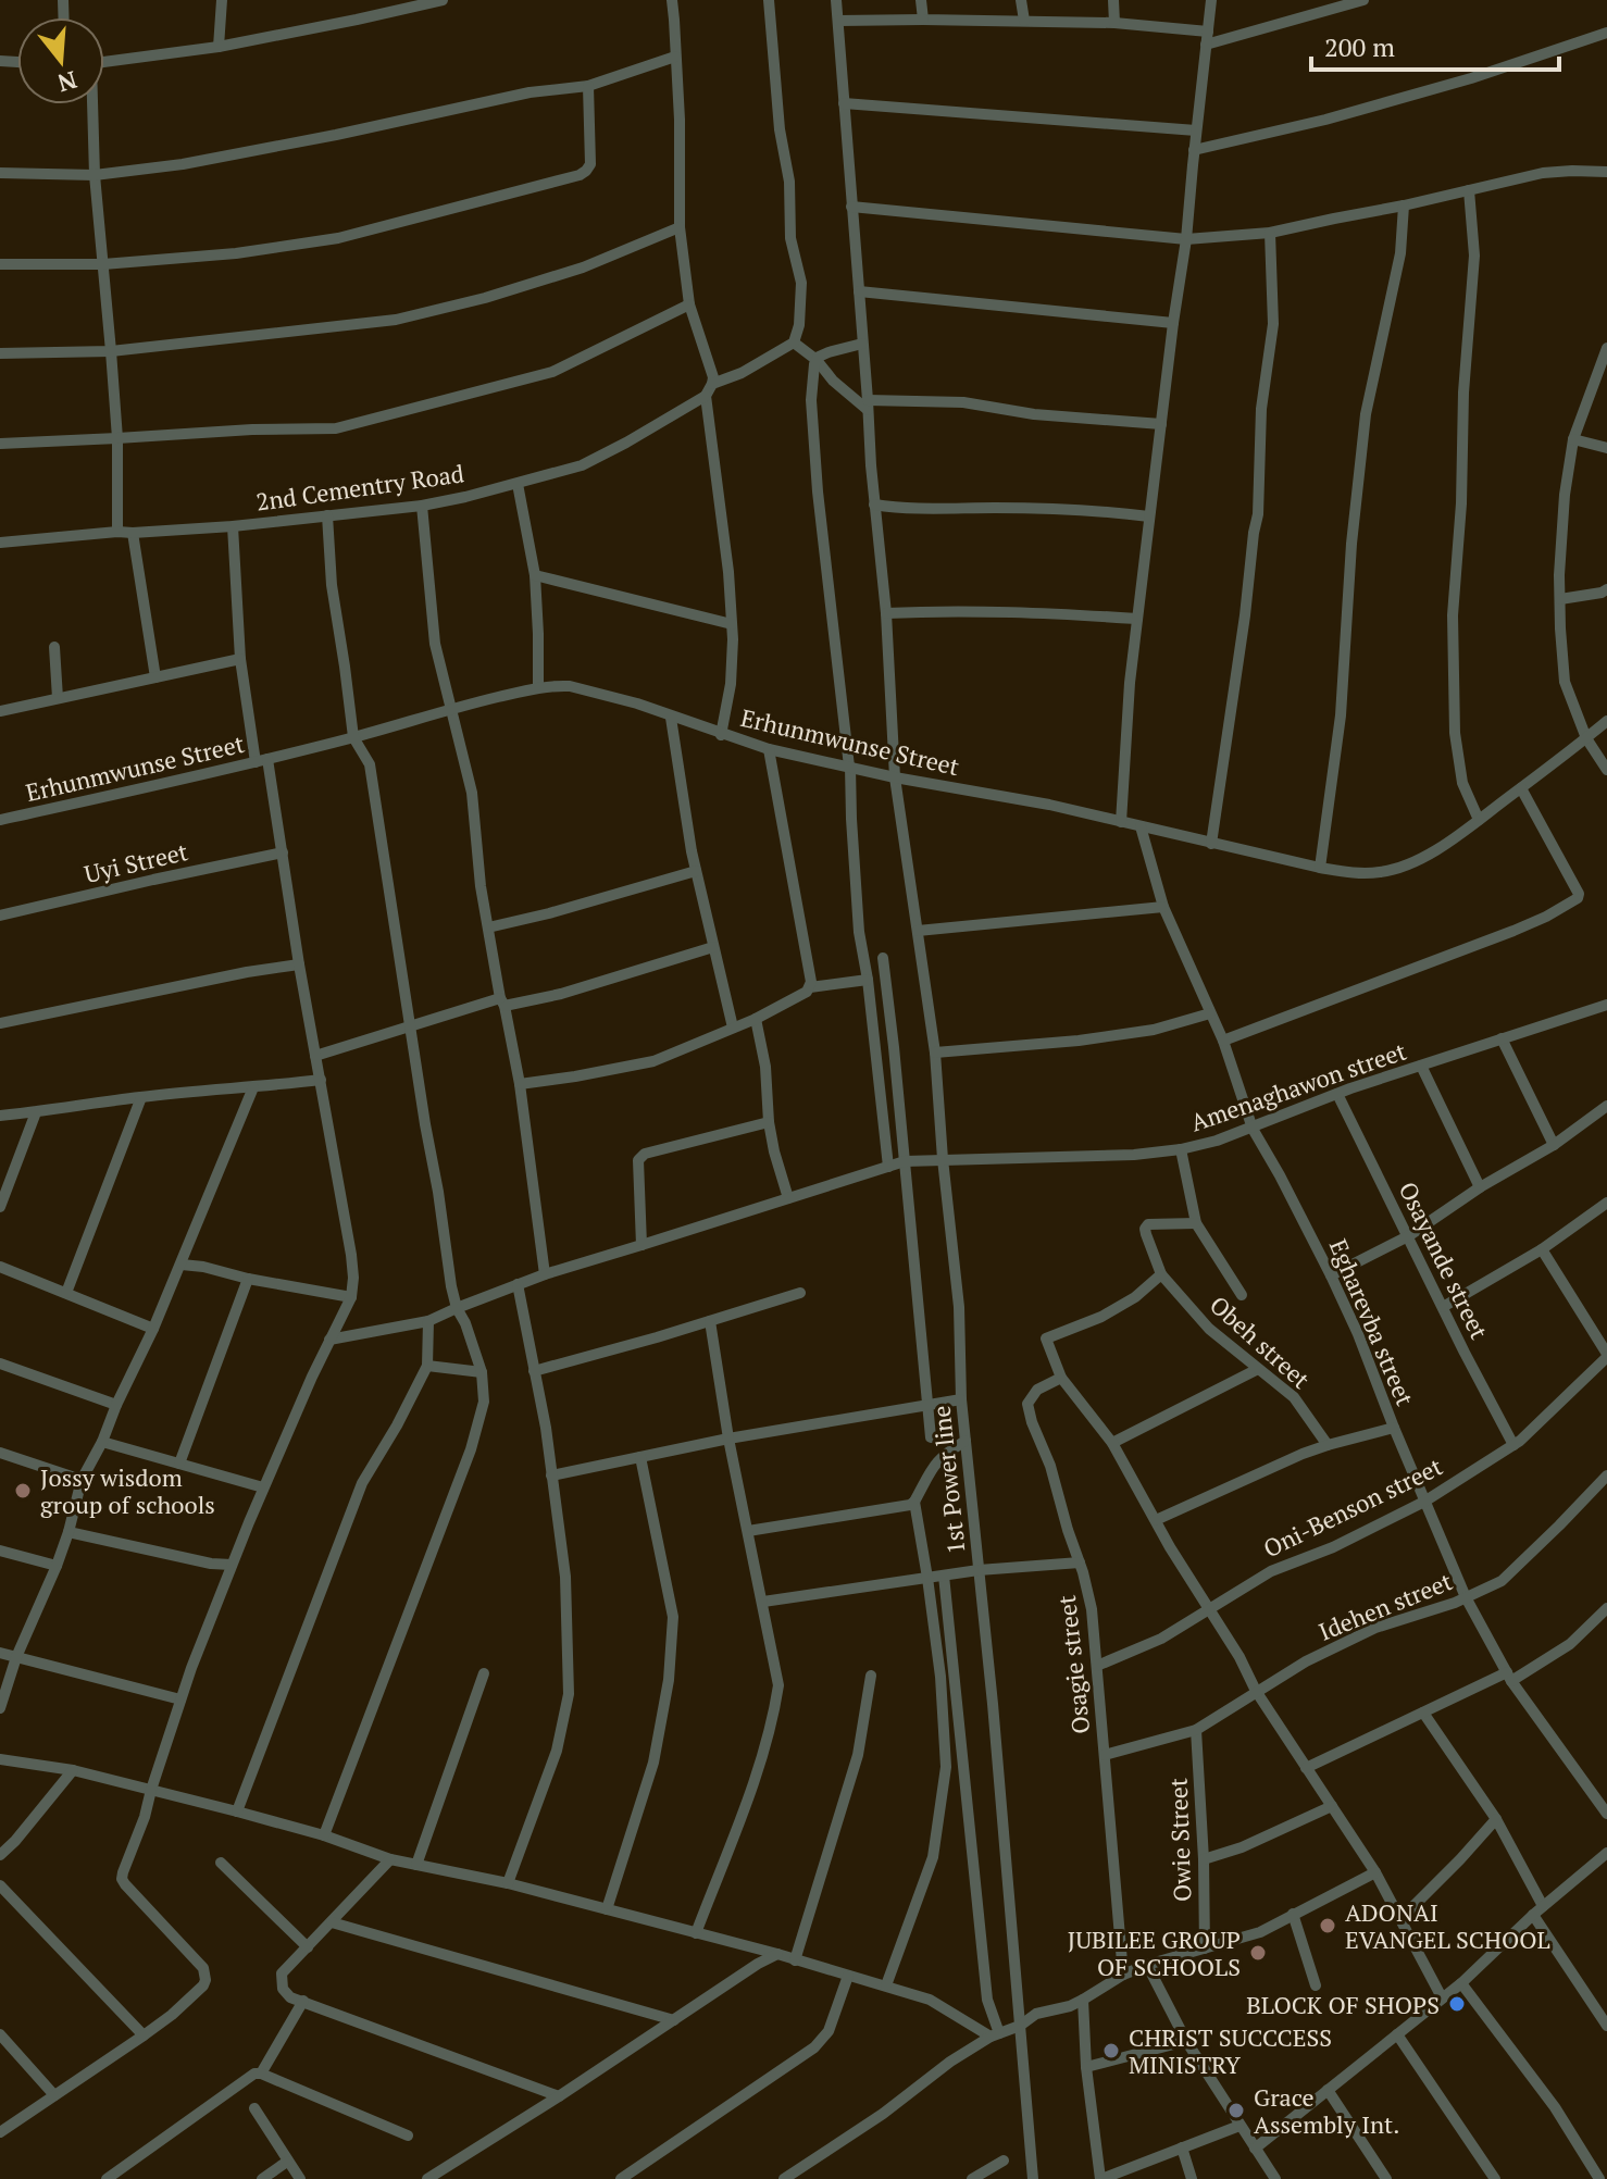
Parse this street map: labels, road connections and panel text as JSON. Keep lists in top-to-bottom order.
{
  "streets": {
    "street": [
      "2nd Cementry Road",
      "Erhunmwunse Street",
      "Uyi Street",
      "Amenaghawon street",
      "Osayande street",
      "Egharevba street",
      "Obeh street",
      "1st Power line",
      "Oni-Benson street",
      "Idehen street",
      "Osagie street",
      "Owie Street"
    ]
  },
  "crossings": [
    ["Erhunmwunse Street", "Egharevba street"],
    ["Erhunmwunse Street", "1st Power line"],
    ["Amenaghawon street", "Osayande street"],
    ["Amenaghawon street", "Egharevba street"],
    ["Amenaghawon street", "1st Power line"],
    ["Osayande street", "Oni-Benson street"],
    ["Egharevba street", "Oni-Benson street"],
    ["Egharevba street", "Idehen street"],
    ["Oni-Benson street", "Osagie street"],
    ["Idehen street", "Osagie street"],
    ["Idehen street", "Owie Street"]
  ],
  "places": [
    "Jossy wisdom group of schools",
    "ADONAI EVANGEL SCHOOL",
    "JUBILEE GROUP OF SCHOOLS",
    "BLOCK OF SHOPS",
    "CHRIST SUCCCESS MINISTRY",
    "Grace Assembly Int."
  ],
  "scale_bar": "200 m",
  "north": "bottom"
}
